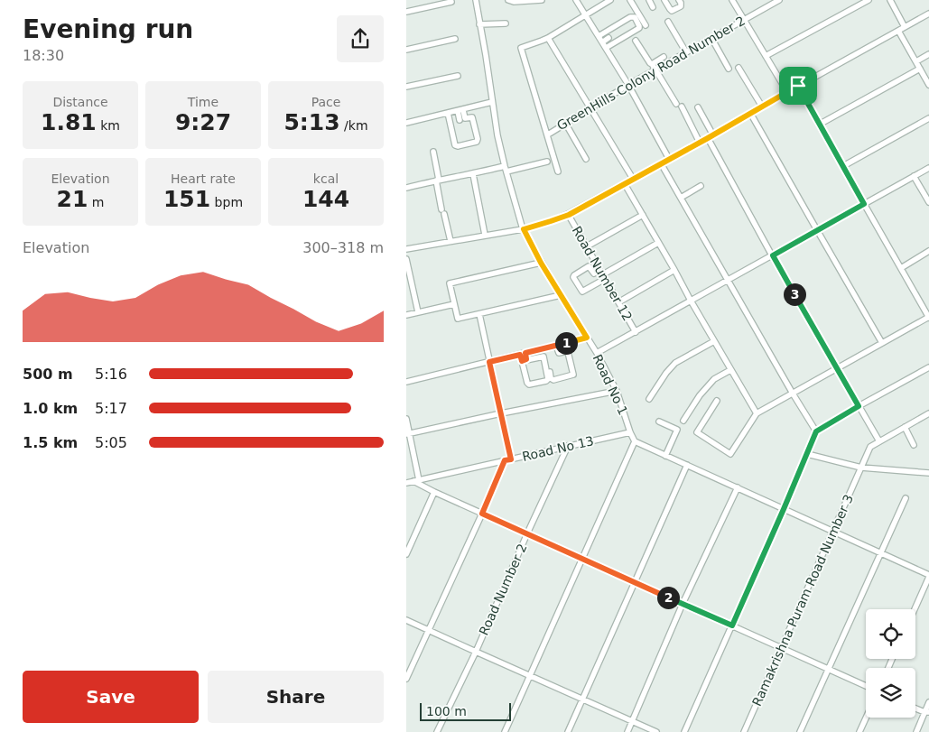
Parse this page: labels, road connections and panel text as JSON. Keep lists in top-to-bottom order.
{
  "streets": {
    "street": [
      "GreenHills Colony Road Number 2",
      "Road Number 12",
      "Road No 1",
      "Road No 13",
      "Road Number 2",
      "Ramakrishna Puram Road Number 3"
    ]
  },
  "crossings": [
    ["Road No 1", "Road No 13"],
    ["Road No 13", "Road Number 2"]
  ],
  "scale_bar": "100 m",
  "page": {
    "heading": ["Evening run", "18:30"],
    "stats": [
      ["Distance", "1.81 km"],
      ["Time", "9:27"],
      ["Pace", "5:13 /km"],
      ["Elevation", "21 m"],
      ["Heart rate", "151 bpm"],
      ["kcal", "144"]
    ],
    "chart": ["Elevation", "300–318 m"],
    "pins": ["3", "1", "2"],
    "list": [
      {
        "name": "500 m",
        "note": "5:16"
      },
      {
        "name": "1.0 km",
        "note": "5:17"
      },
      {
        "name": "1.5 km",
        "note": "5:05"
      }
    ],
    "buttons": ["Save", "Share"],
    "scale": "100 m"
  }
}
